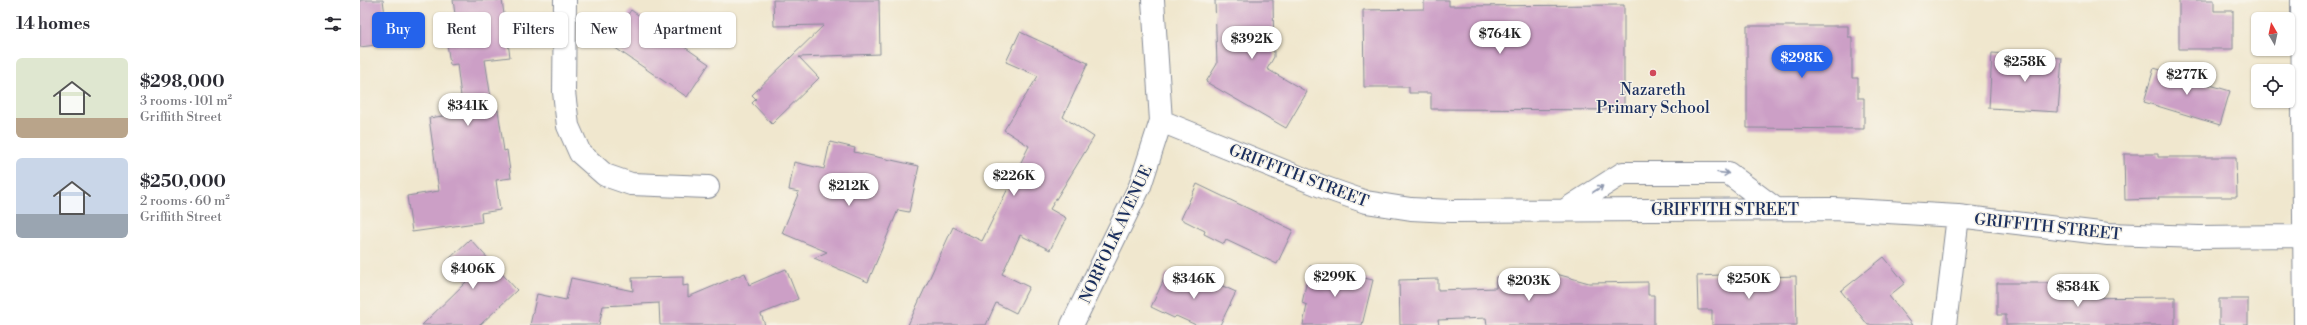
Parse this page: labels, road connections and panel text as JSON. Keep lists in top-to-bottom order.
{
  "streets": {
    "street": ["GRIFFITH STREET", "NORFOLK AVENUE"]
  },
  "crossings": [
    ["GRIFFITH STREET", "NORFOLK AVENUE"]
  ],
  "places": ["Nazareth Primary School"],
  "north": "top",
  "page": {
    "heading": "14 homes",
    "chip": [
      "Buy",
      "Rent",
      "Filters",
      "New",
      "Apartment"
    ],
    "price": [
      "$764K",
      "$392K",
      "$298K",
      "$258K",
      "$277K",
      "$341K",
      "$226K",
      "$212K",
      "$406K",
      "$299K",
      "$346K",
      "$250K",
      "$203K",
      "$584K"
    ],
    "list": [
      {
        "name": "$298,000",
        "note": "3 rooms · 101 m² · Griffith Street"
      },
      {
        "name": "$250,000",
        "note": "2 rooms · 60 m² · Griffith Street"
      }
    ]
  }
}
